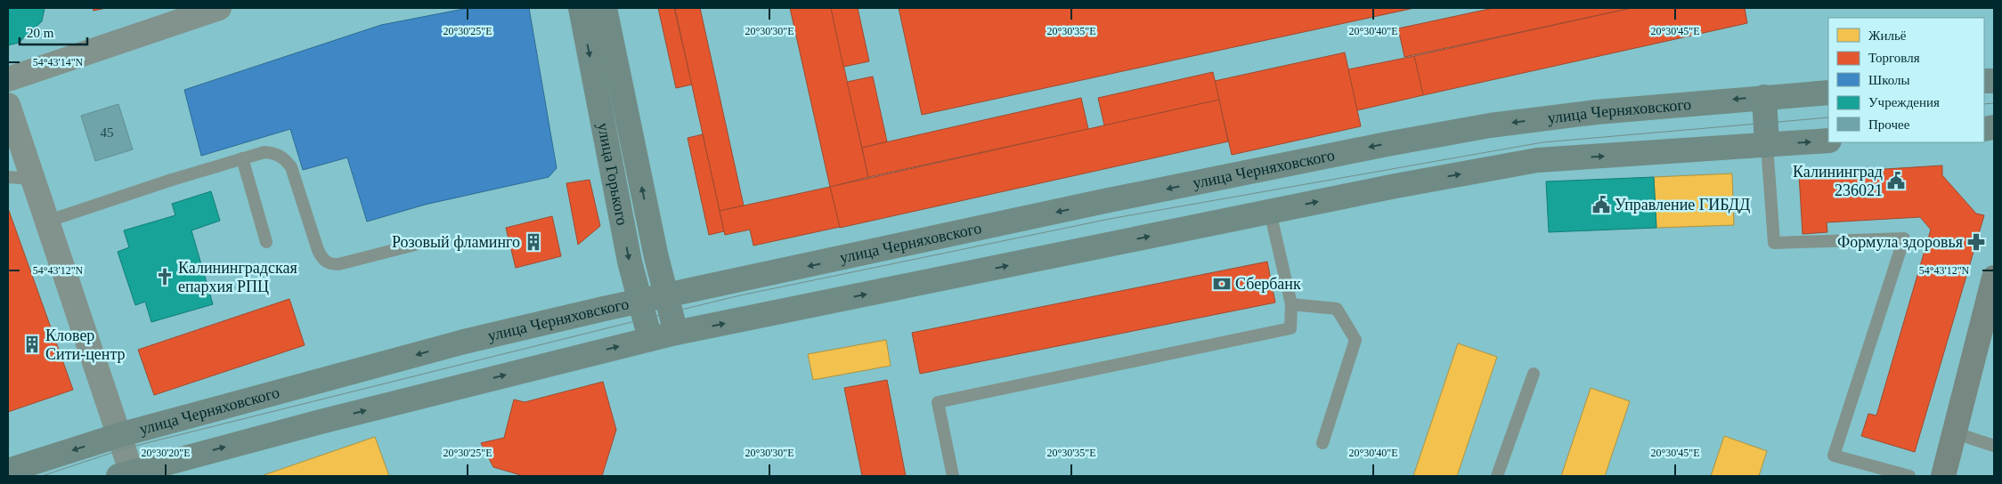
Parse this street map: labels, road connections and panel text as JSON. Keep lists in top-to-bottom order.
{
  "streets": {
    "main road": ["улица Черняховского", "улица Горького"]
  },
  "crossings": [
    ["улица Черняховского", "улица Горького"]
  ],
  "places": {
    "public building": ["Калининград 236021", "Управление ГИБДД"],
    "building": ["Розовый фламинго", "Кловер Сити-центр"],
    "pharmacy": ["Формула здоровья"],
    "church": ["Калининградская епархия РПЦ"],
    "bank": ["Сбербанк"]
  },
  "house_numbers": ["45"],
  "legend": [
    "Жильё",
    "Торговля",
    "Школы",
    "Учреждения",
    "Прочее"
  ],
  "scale_bar": "20 m",
  "coordinates": [
    "20°30'25\"E",
    "20°30'30\"E",
    "20°30'35\"E",
    "20°30'40\"E",
    "20°30'45\"E",
    "54°43'14\"N",
    "54°43'12\"N",
    "20°30'20\"E"
  ]
}
